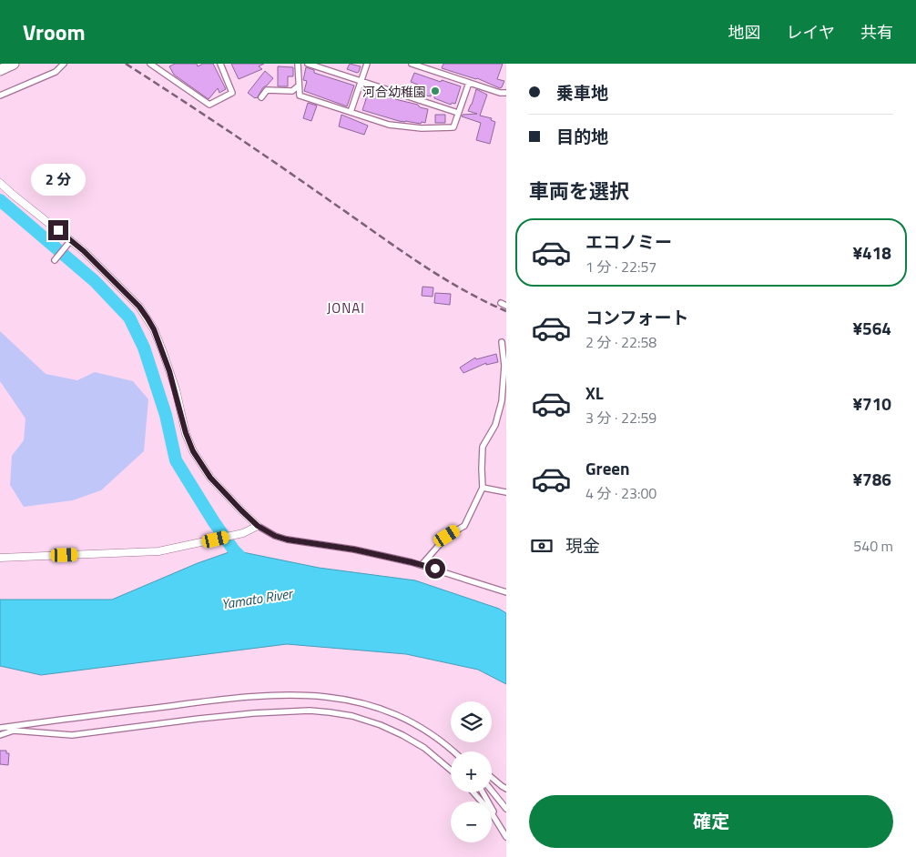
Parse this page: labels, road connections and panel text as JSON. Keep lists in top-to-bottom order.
{
  "districts": ["JONAI"],
  "water": ["Yamato River"],
  "places": ["河合幼稚園"],
  "page": {
    "header": "Vroom",
    "nav": ["地図", "レイヤ", "共有"],
    "banner": ["乗車地", "目的地"],
    "bubble": "2 分",
    "heading": "車両を選択",
    "list": [
      {
        "name": "エコノミー",
        "note": "1 分 · 22:57",
        "value": "¥418"
      },
      {
        "name": "コンフォート",
        "note": "2 分 · 22:58",
        "value": "¥564"
      },
      {
        "name": "XL",
        "note": "3 分 · 22:59",
        "value": "¥710"
      },
      {
        "name": "Green",
        "note": "4 分 · 23:00",
        "value": "¥786"
      }
    ],
    "pay": ["現金", "540 m"],
    "map_buttons": ["+", "−"],
    "buttons": "確定"
  }
}
